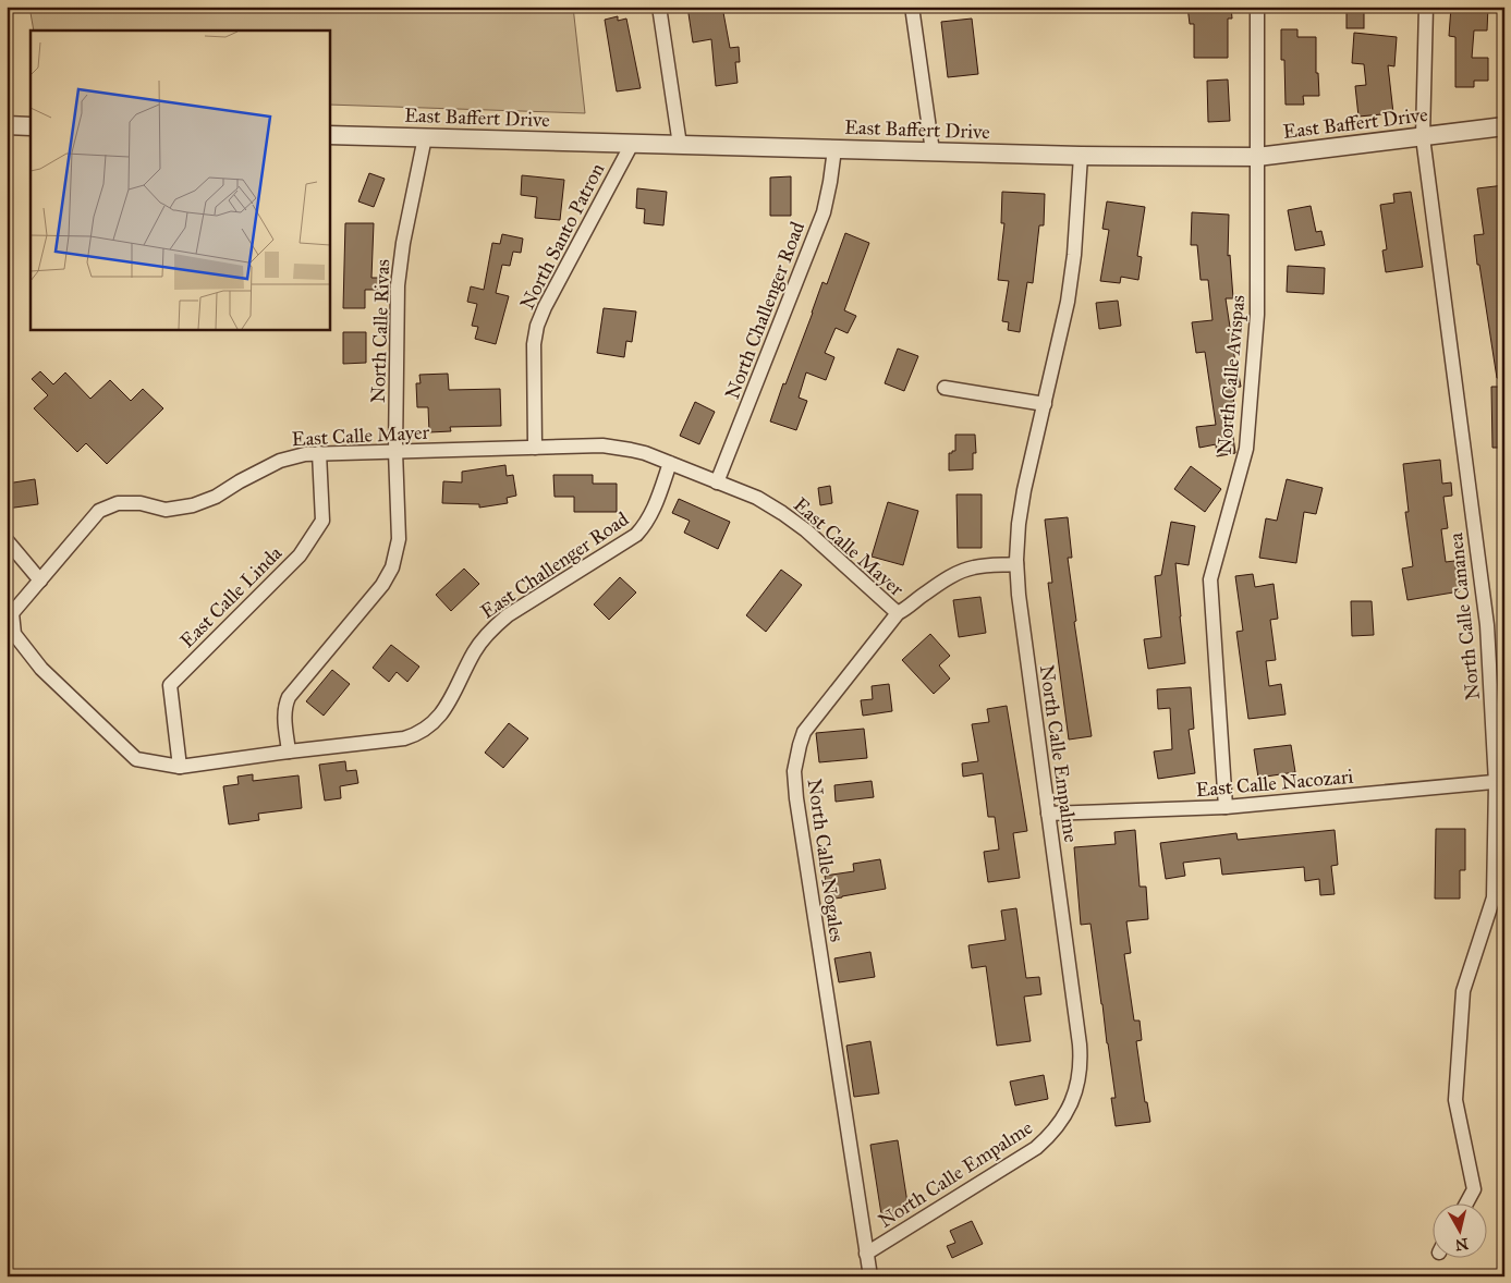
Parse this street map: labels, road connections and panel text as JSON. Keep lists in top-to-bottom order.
{
  "streets": {
    "street": [
      "East Baffert Drive",
      "North Santo Patron",
      "North Challenger Road",
      "North Calle Rivas",
      "North Calle Avispas",
      "East Calle Mayer",
      "East Challenger Road",
      "East Calle Linda",
      "North Calle Cananea",
      "North Calle Empalme",
      "East Calle Nacozari",
      "North Calle Nogales"
    ]
  },
  "crossings": [
    ["East Baffert Drive", "North Santo Patron"],
    ["East Baffert Drive", "North Challenger Road"],
    ["East Baffert Drive", "North Calle Rivas"],
    ["East Baffert Drive", "North Calle Avispas"],
    ["East Baffert Drive", "North Calle Cananea"],
    ["East Baffert Drive", "North Calle Empalme"],
    ["North Santo Patron", "East Calle Mayer"],
    ["North Challenger Road", "East Calle Mayer"],
    ["North Calle Rivas", "East Calle Mayer"],
    ["North Calle Rivas", "East Challenger Road"],
    ["North Calle Avispas", "East Calle Nacozari"],
    ["East Calle Mayer", "East Challenger Road"],
    ["East Calle Mayer", "East Calle Linda"],
    ["East Calle Mayer", "North Calle Nogales"],
    ["East Challenger Road", "East Calle Linda"],
    ["North Calle Cananea", "East Calle Nacozari"],
    ["North Calle Empalme", "East Calle Nacozari"],
    ["North Calle Empalme", "North Calle Nogales"]
  ],
  "north": "bottom"
}
